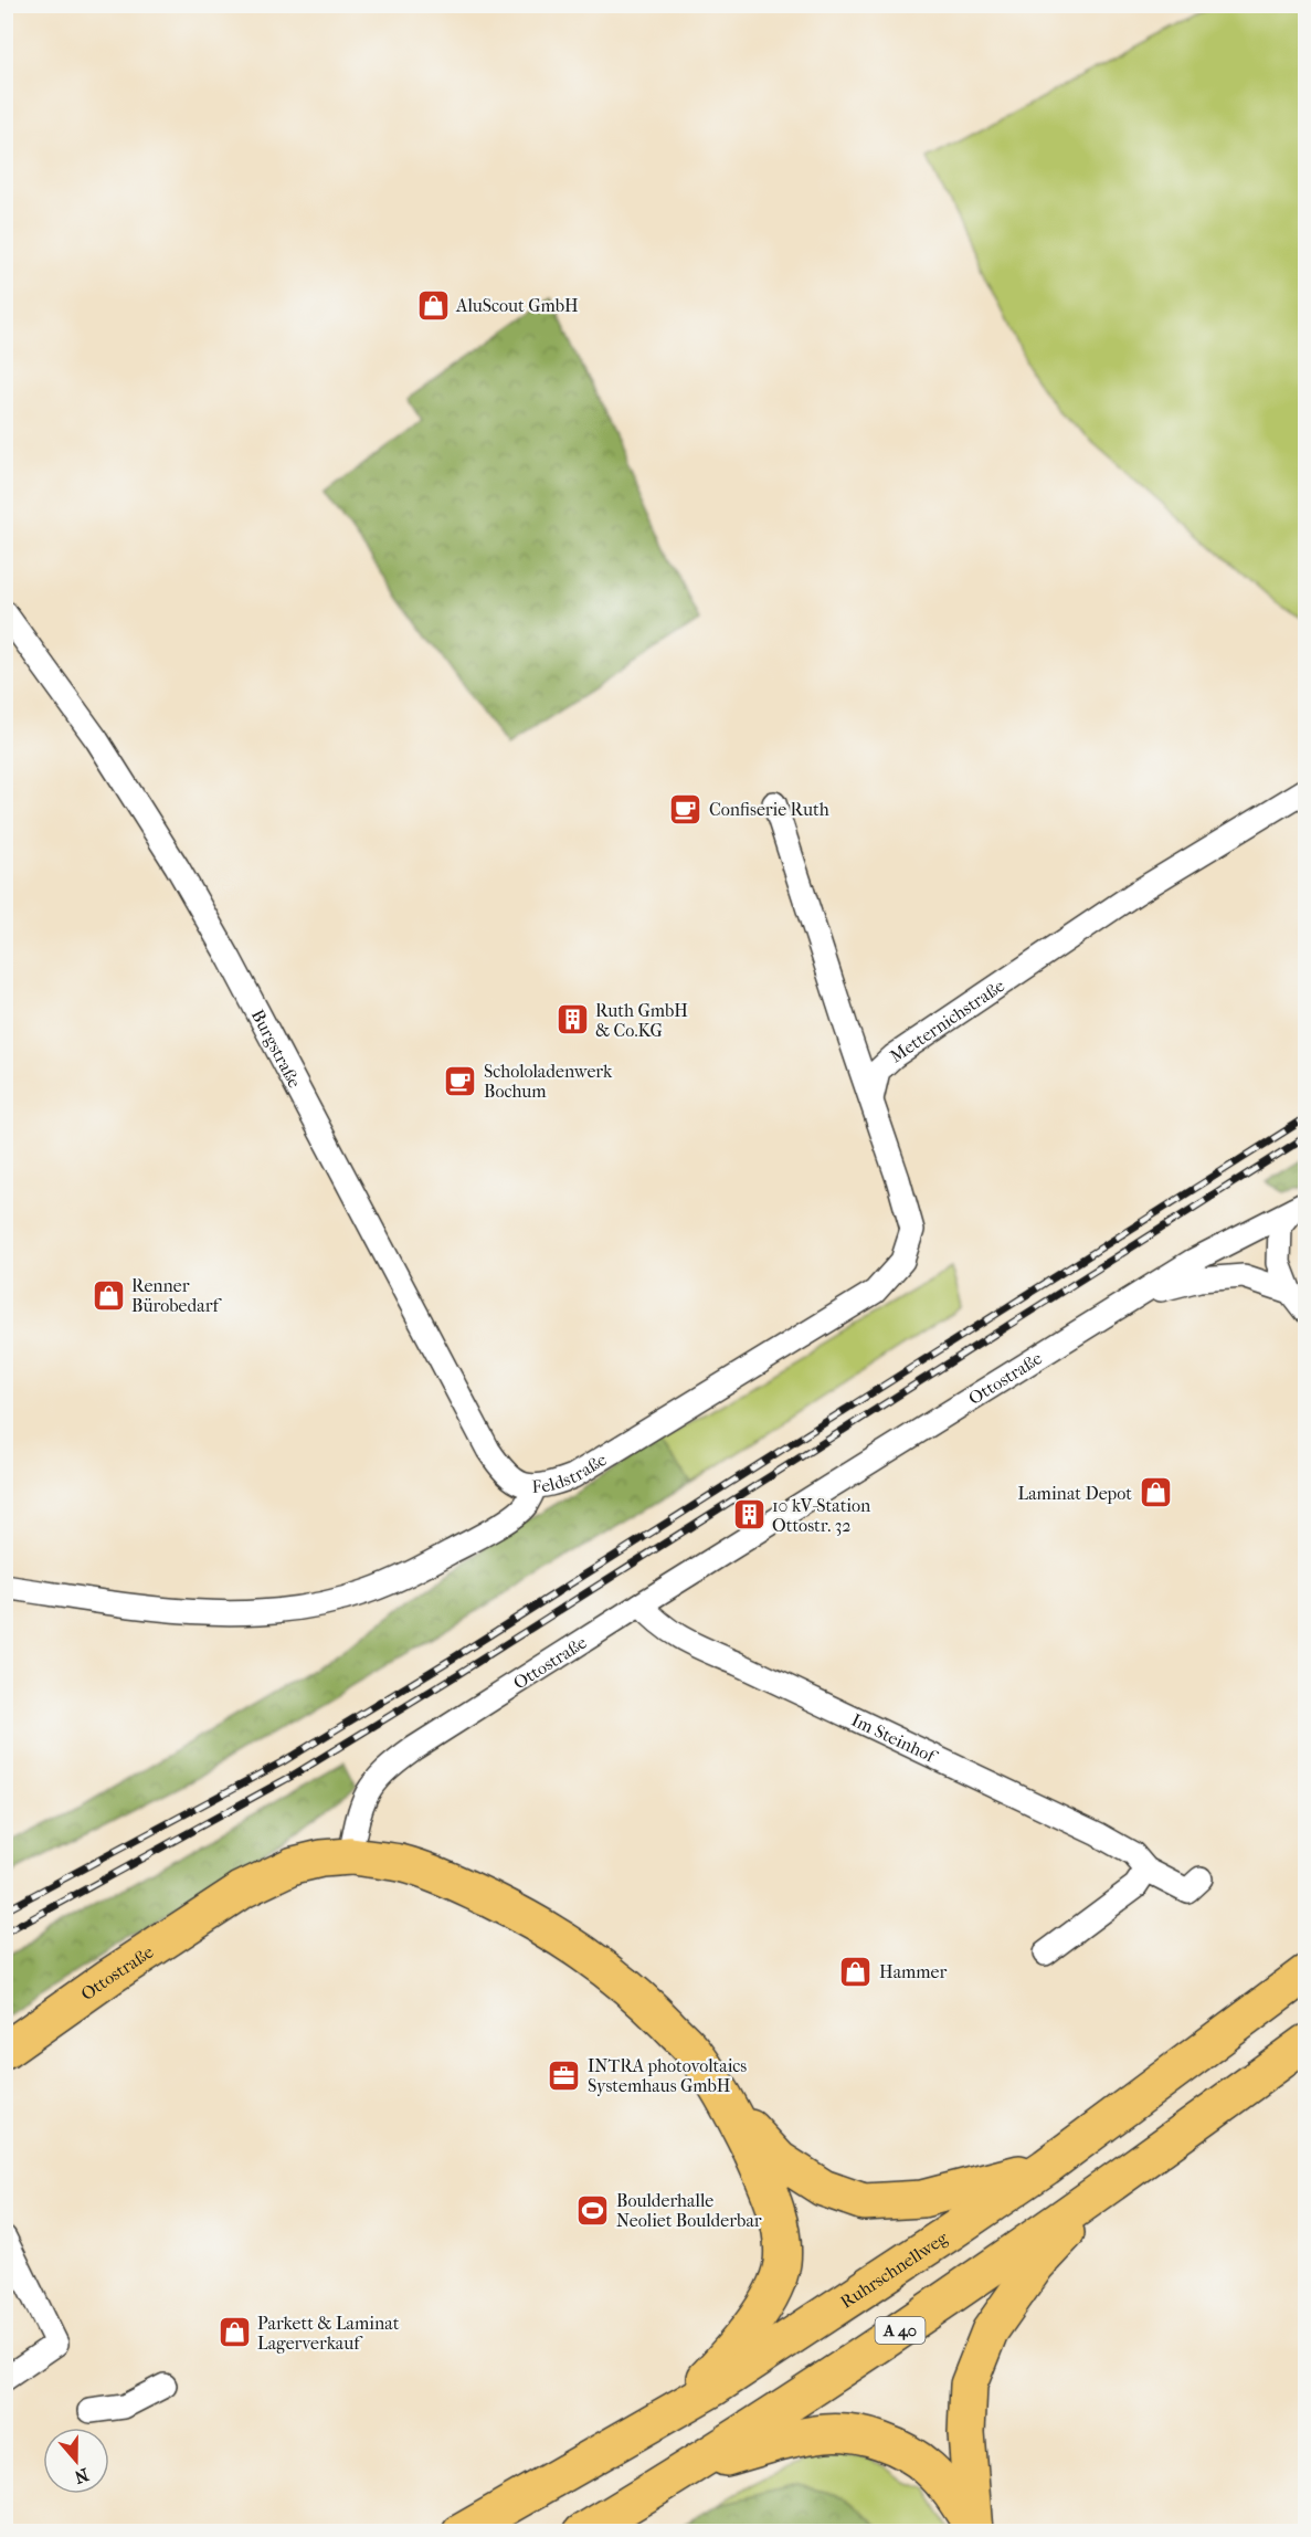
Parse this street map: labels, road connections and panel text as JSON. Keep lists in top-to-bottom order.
{
  "streets": {
    "main road": ["Ottostraße", "Ruhrschnellweg", "A 40"],
    "street": [
      "Metternichstraße",
      "Burgstraße",
      "Feldstraße",
      "Im Steinhof"
    ]
  },
  "crossings": [
    ["Metternichstraße", "Feldstraße"],
    ["Burgstraße", "Feldstraße"],
    ["Ottostraße", "Im Steinhof"]
  ],
  "places": {
    "shop": [
      "AluScout GmbH",
      "Renner Bürobedarf",
      "Laminat Depot",
      "Hammer",
      "Parkett & Laminat Lagerverkauf"
    ],
    "cafe": ["Confiserie Ruth", "Schololadenwerk Bochum"],
    "building": ["Ruth GmbH & Co.KG", "10 kV-Station Ottostr. 32"],
    "office": ["INTRA photovoltaics Systemhaus GmbH"],
    "sports": ["Boulderhalle Neoliet Boulderbar"]
  },
  "north": "bottom"
}
